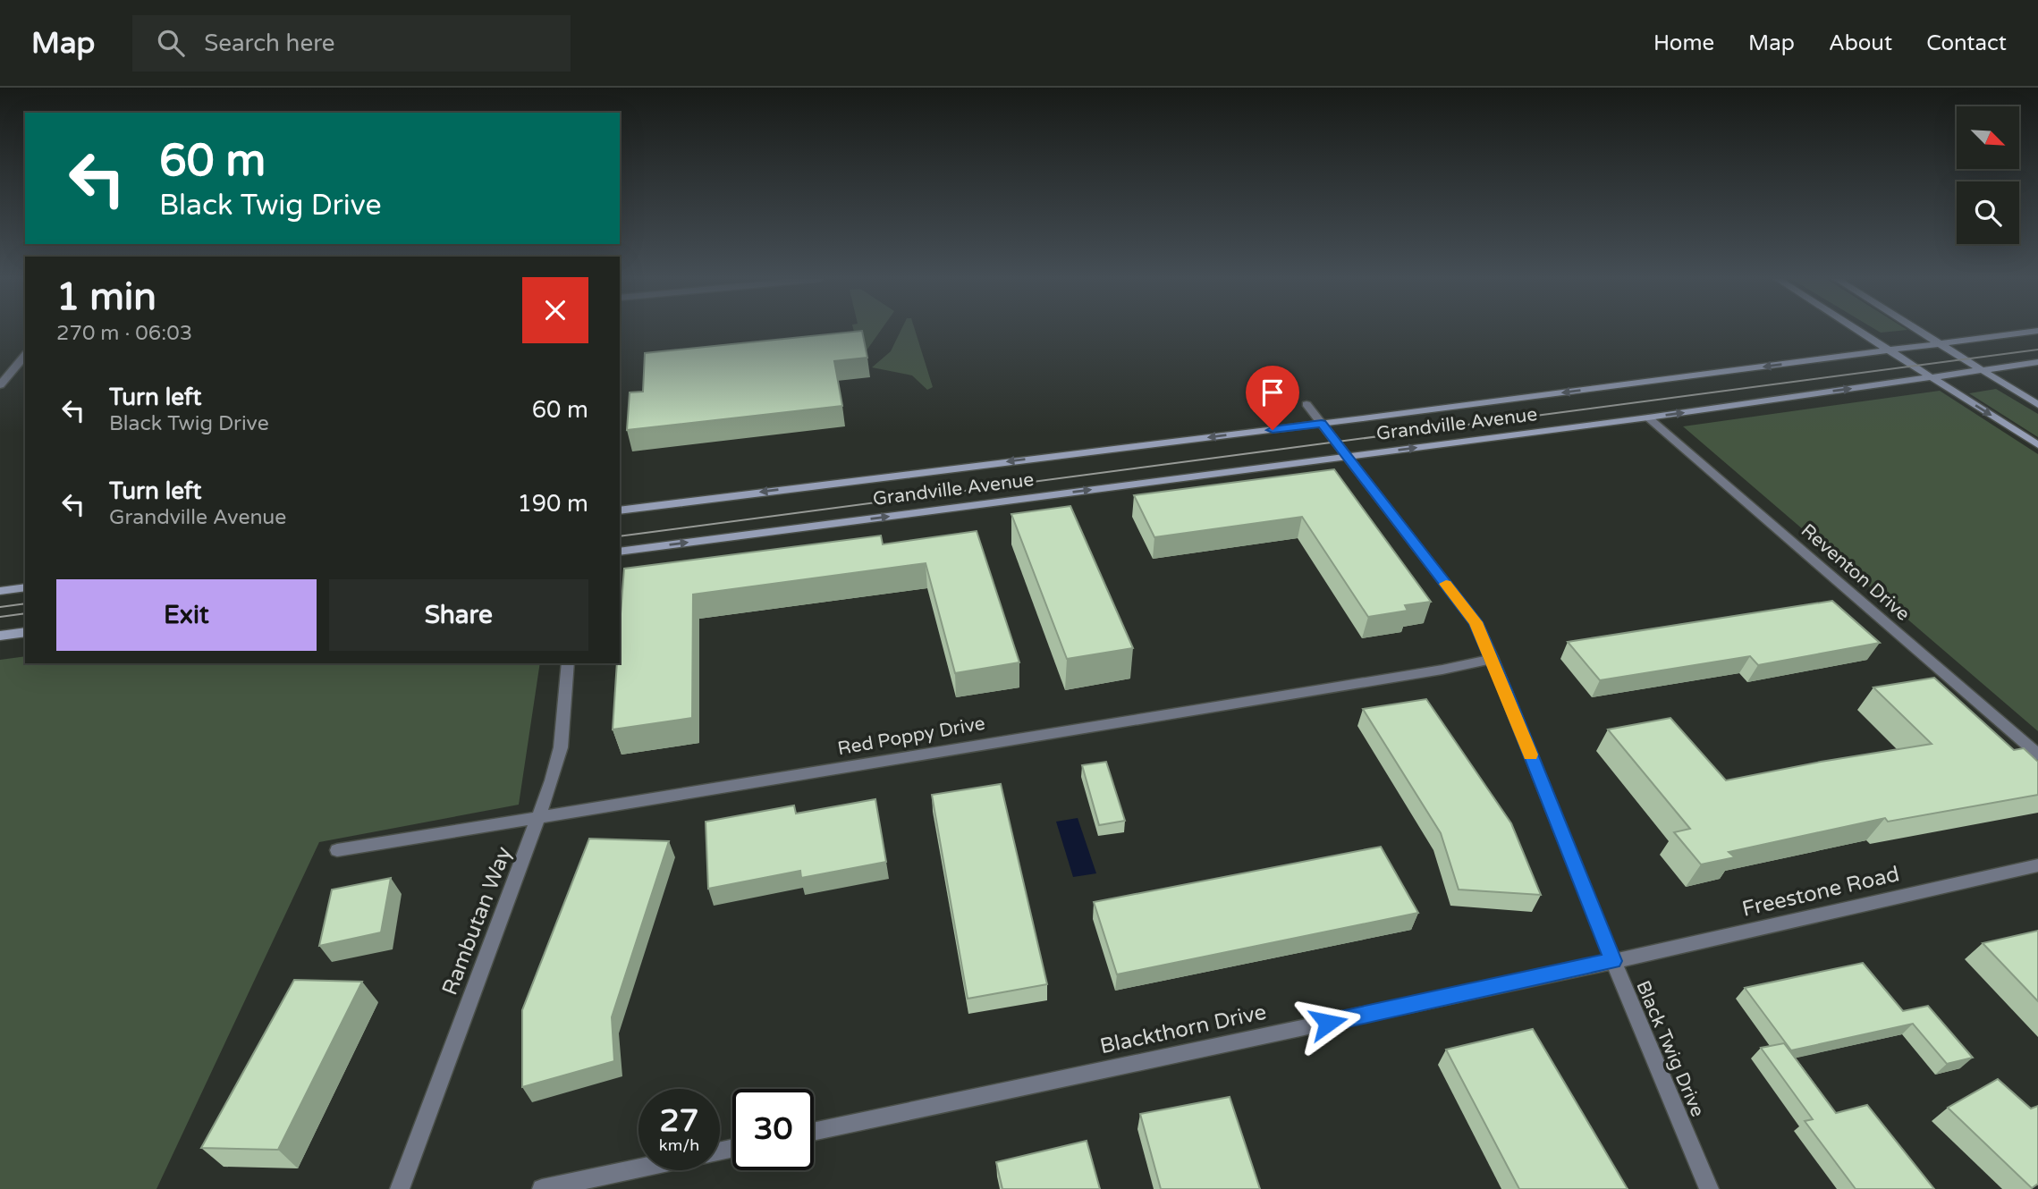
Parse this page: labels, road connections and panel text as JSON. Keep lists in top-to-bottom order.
{
  "streets": {
    "street": [
      "Grandville Avenue",
      "Reventon Drive",
      "Red Poppy Drive",
      "Freestone Road",
      "Rambutan Way",
      "Blackthorn Drive",
      "Black Twig Drive"
    ]
  },
  "crossings": [
    ["Grandville Avenue", "Reventon Drive"],
    ["Grandville Avenue", "Black Twig Drive"],
    ["Red Poppy Drive", "Rambutan Way"],
    ["Red Poppy Drive", "Black Twig Drive"],
    ["Freestone Road", "Blackthorn Drive"],
    ["Freestone Road", "Black Twig Drive"],
    ["Blackthorn Drive", "Black Twig Drive"]
  ],
  "north": "bottom right",
  "page": {
    "header": "Map",
    "search": "Search here",
    "nav": [
      "Home",
      "Map",
      "About",
      "Contact"
    ],
    "turn": ["60 m", "Black Twig Drive"],
    "heading": ["1 min", "270 m · 06:03"],
    "list": [
      {
        "name": "Turn left",
        "note": "Black Twig Drive",
        "value": "60 m"
      },
      {
        "name": "Turn left",
        "note": "Grandville Avenue",
        "value": "190 m"
      }
    ],
    "buttons": ["Exit", "Share"],
    "speed": "27 km/h",
    "limit": "30"
  }
}
